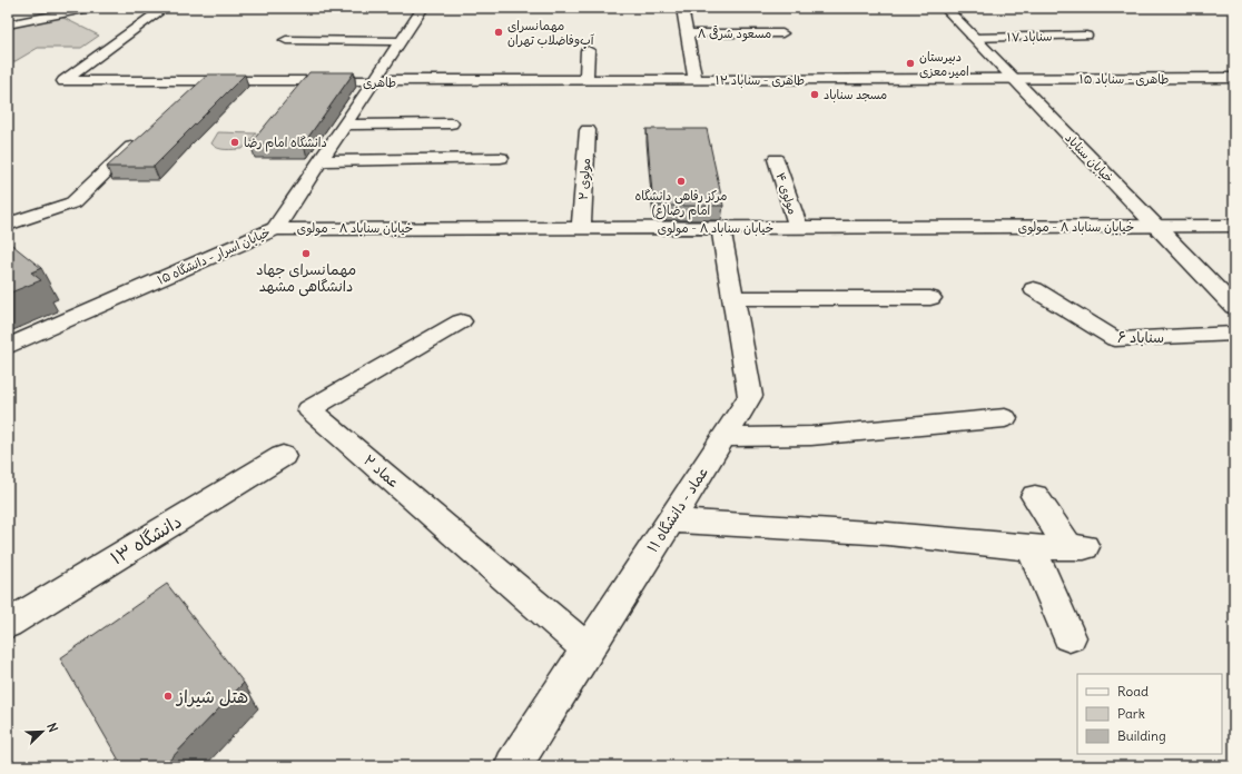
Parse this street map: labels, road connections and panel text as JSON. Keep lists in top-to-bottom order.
{
  "streets": {
    "street": [
      "مسعود شرقی ۸",
      "سناباد ۱۷",
      "طاهری - سناباد ۱۵",
      "طاهری - سناباد ۱۲",
      "طاهری",
      "خیابان سناباد",
      "مولوی ۲",
      "مولوی ۴",
      "خیابان سناباد ۸ - مولوی",
      "خیابان اسرار - دانشگاه ۱۵",
      "سناباد ۶",
      "عماد ۲",
      "عماد - دانشگاه ۱۱",
      "دانشگاه ۱۳"
    ]
  },
  "crossings": [
    ["سناباد ۱۷", "خیابان سناباد"],
    ["طاهری - سناباد ۱۵", "طاهری - سناباد ۱۲"],
    ["طاهری - سناباد ۱۵", "خیابان سناباد"],
    ["طاهری - سناباد ۱۲", "طاهری"],
    ["طاهری - سناباد ۱۲", "خیابان سناباد"],
    ["طاهری", "خیابان اسرار - دانشگاه ۱۵"],
    ["خیابان سناباد", "خیابان سناباد ۸ - مولوی"],
    ["مولوی ۲", "خیابان سناباد ۸ - مولوی"],
    ["مولوی ۴", "خیابان سناباد ۸ - مولوی"],
    ["خیابان سناباد ۸ - مولوی", "خیابان اسرار - دانشگاه ۱۵"],
    ["خیابان سناباد ۸ - مولوی", "عماد - دانشگاه ۱۱"],
    ["عماد ۲", "عماد - دانشگاه ۱۱"]
  ],
  "places": [
    "مهمانسرای آب‌و‌فاضلاب تهران",
    "دبیرستان امیر معزی",
    "مسجد سناباد",
    "دانشگاه امام رضا",
    "مرکز رفاهی دانشگاه امام رضا(ع)",
    "مهمانسرای جهاد دانشگاهی مشهد",
    "هتل شیراز"
  ],
  "legend": ["Road", "Park", "Building"],
  "north": "top right"
}
